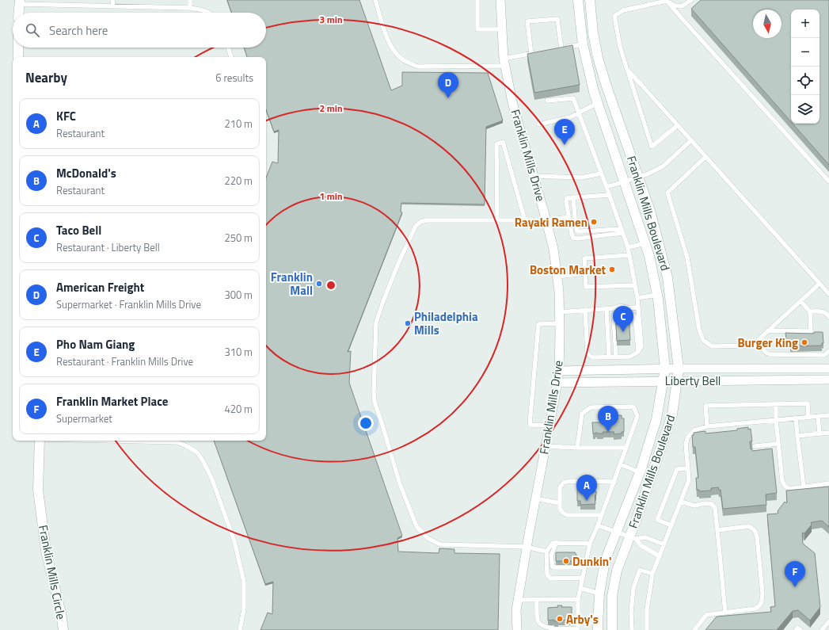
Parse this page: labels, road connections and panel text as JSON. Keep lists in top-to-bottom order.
{
  "streets": {
    "street": [
      "Franklin Mills Drive",
      "Franklin Mills Boulevard",
      "Liberty Bell",
      "Franklin Mills Circle"
    ]
  },
  "crossings": [
    ["Franklin Mills Drive", "Liberty Bell"],
    ["Franklin Mills Boulevard", "Liberty Bell"]
  ],
  "places": [
    "Rayaki Ramen",
    "Boston Market",
    "Franklin Mall",
    "Philadelphia Mills",
    "Burger King",
    "Dunkin'",
    "Arby's"
  ],
  "north": "bottom",
  "page": {
    "map_buttons": ["+", "−"],
    "search": "Search here",
    "heading": ["Nearby", "6 results"],
    "pins": [
      "D",
      "E",
      "C",
      "B",
      "A",
      "F"
    ],
    "list": [
      {
        "mark": "A",
        "name": "KFC",
        "note": "Restaurant",
        "value": "210 m"
      },
      {
        "mark": "B",
        "name": "McDonald's",
        "note": "Restaurant",
        "value": "220 m"
      },
      {
        "mark": "C",
        "name": "Taco Bell",
        "note": "Restaurant · Liberty Bell",
        "value": "250 m"
      },
      {
        "mark": "D",
        "name": "American Freight",
        "note": "Supermarket · Franklin Mills Drive",
        "value": "300 m"
      },
      {
        "mark": "E",
        "name": "Pho Nam Giang",
        "note": "Restaurant · Franklin Mills Drive",
        "value": "310 m"
      },
      {
        "mark": "F",
        "name": "Franklin Market Place",
        "note": "Supermarket",
        "value": "420 m"
      }
    ]
  },
  "rings": ["3 min", "2 min", "1 min"]
}
